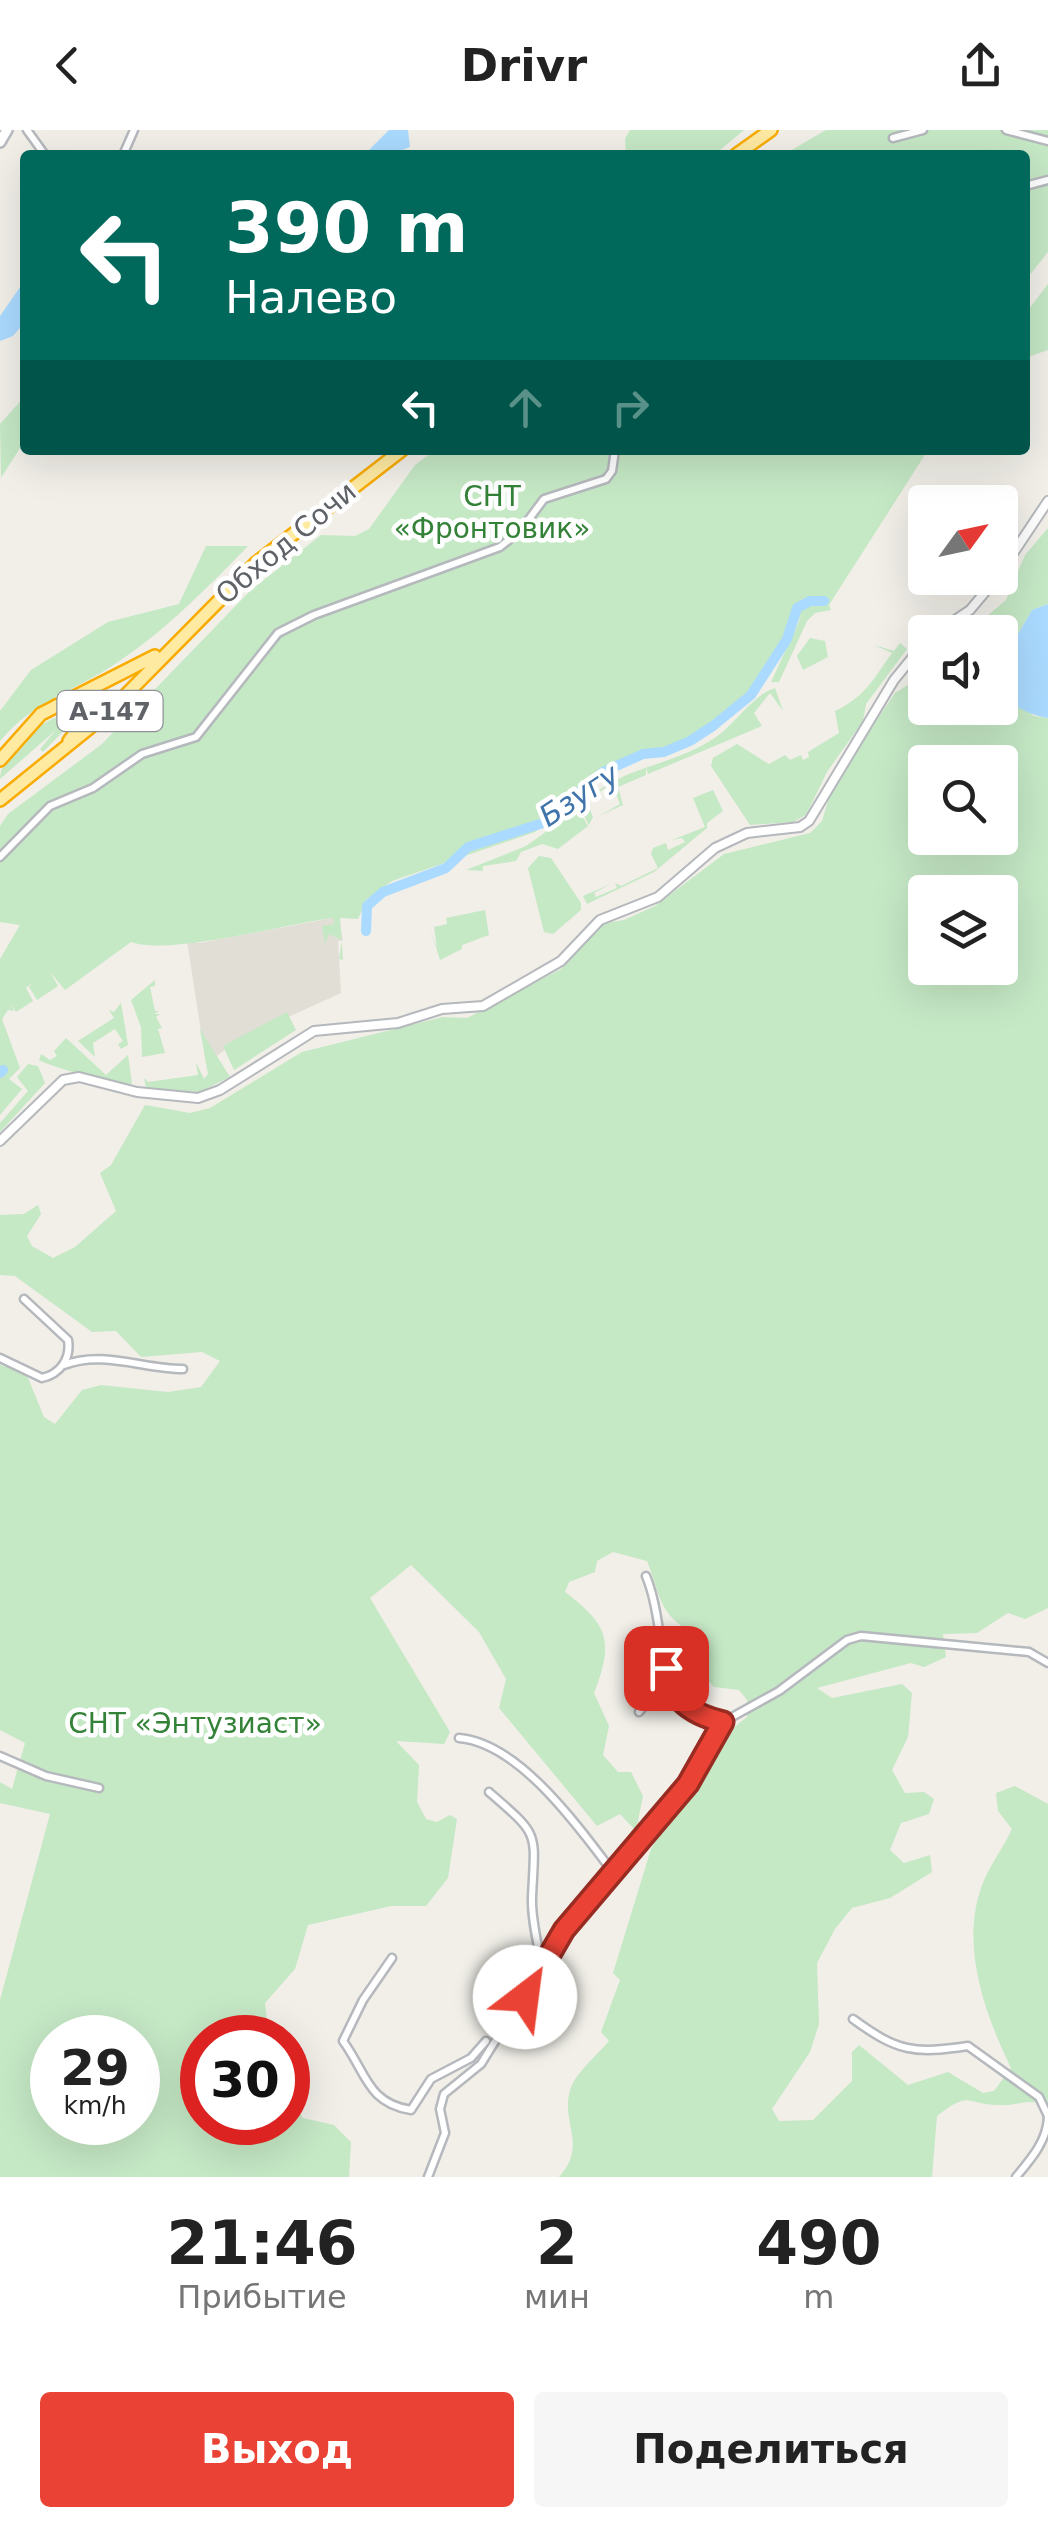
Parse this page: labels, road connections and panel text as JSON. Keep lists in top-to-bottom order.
{
  "streets": {
    "highway": ["Обход Сочи", "А-147"]
  },
  "crossings": [
    ["Обход Сочи", "А-147"]
  ],
  "water": ["Бзугу"],
  "parks": ["СНТ «Фронтовик»", "СНТ «Энтузиаст»"],
  "north": "top right",
  "page": {
    "header": "Drivr",
    "turn": ["390 m", "Налево"],
    "speed": "29 km/h",
    "limit": "30",
    "eta": [
      "21:46",
      "Прибытие",
      "2",
      "мин",
      "490",
      "m"
    ],
    "buttons": ["Выход", "Поделиться"]
  }
}
